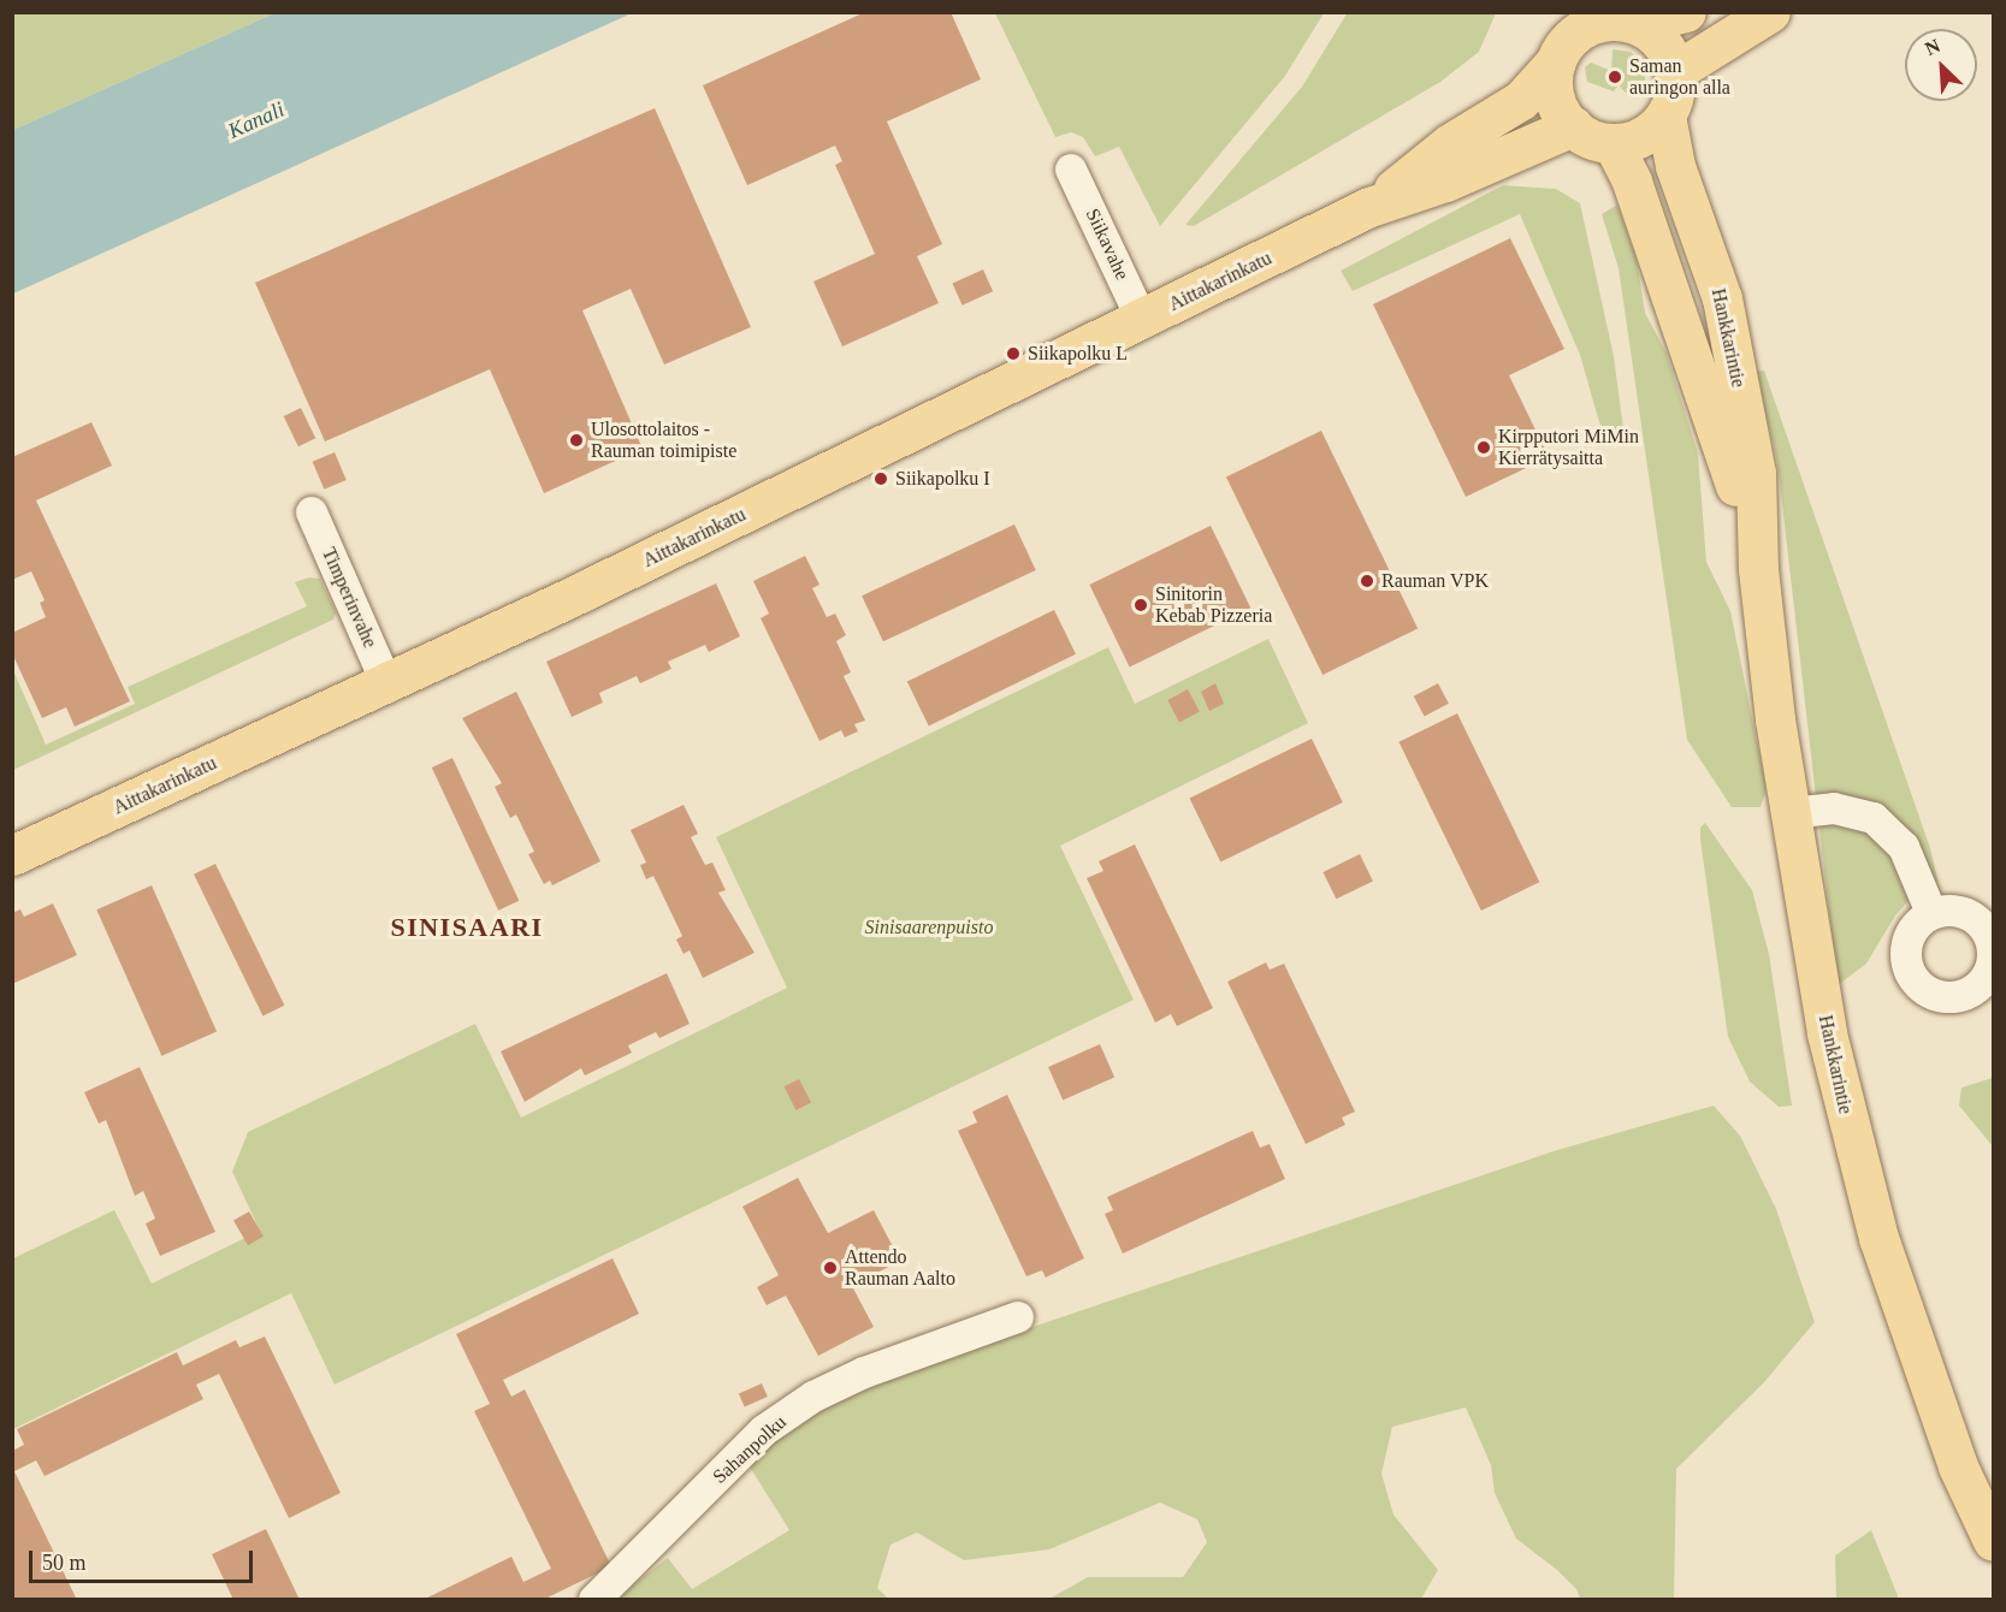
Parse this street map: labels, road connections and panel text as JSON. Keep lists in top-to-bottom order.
{
  "streets": {
    "main road": ["Aittakarinkatu", "Hankkarintie"],
    "street": ["Siikavahe", "Timperinvahe", "Sahanpolku"]
  },
  "crossings": [
    ["Siikavahe", "Aittakarinkatu"],
    ["Aittakarinkatu", "Hankkarintie"],
    ["Aittakarinkatu", "Timperinvahe"]
  ],
  "districts": ["SINISAARI"],
  "water": ["Kanali"],
  "parks": ["Sinisaarenpuisto"],
  "places": [
    "Saman auringon alla",
    "Siikapolku L",
    "Ulosottolaitos - Rauman toimipiste",
    "Kirpputori MiMin Kierrätysaitta",
    "Siikapolku I",
    "Rauman VPK",
    "Sinitorin Kebab Pizzeria",
    "Attendo Rauman Aalto"
  ],
  "scale_bar": "50 m",
  "north": "top left"
}
